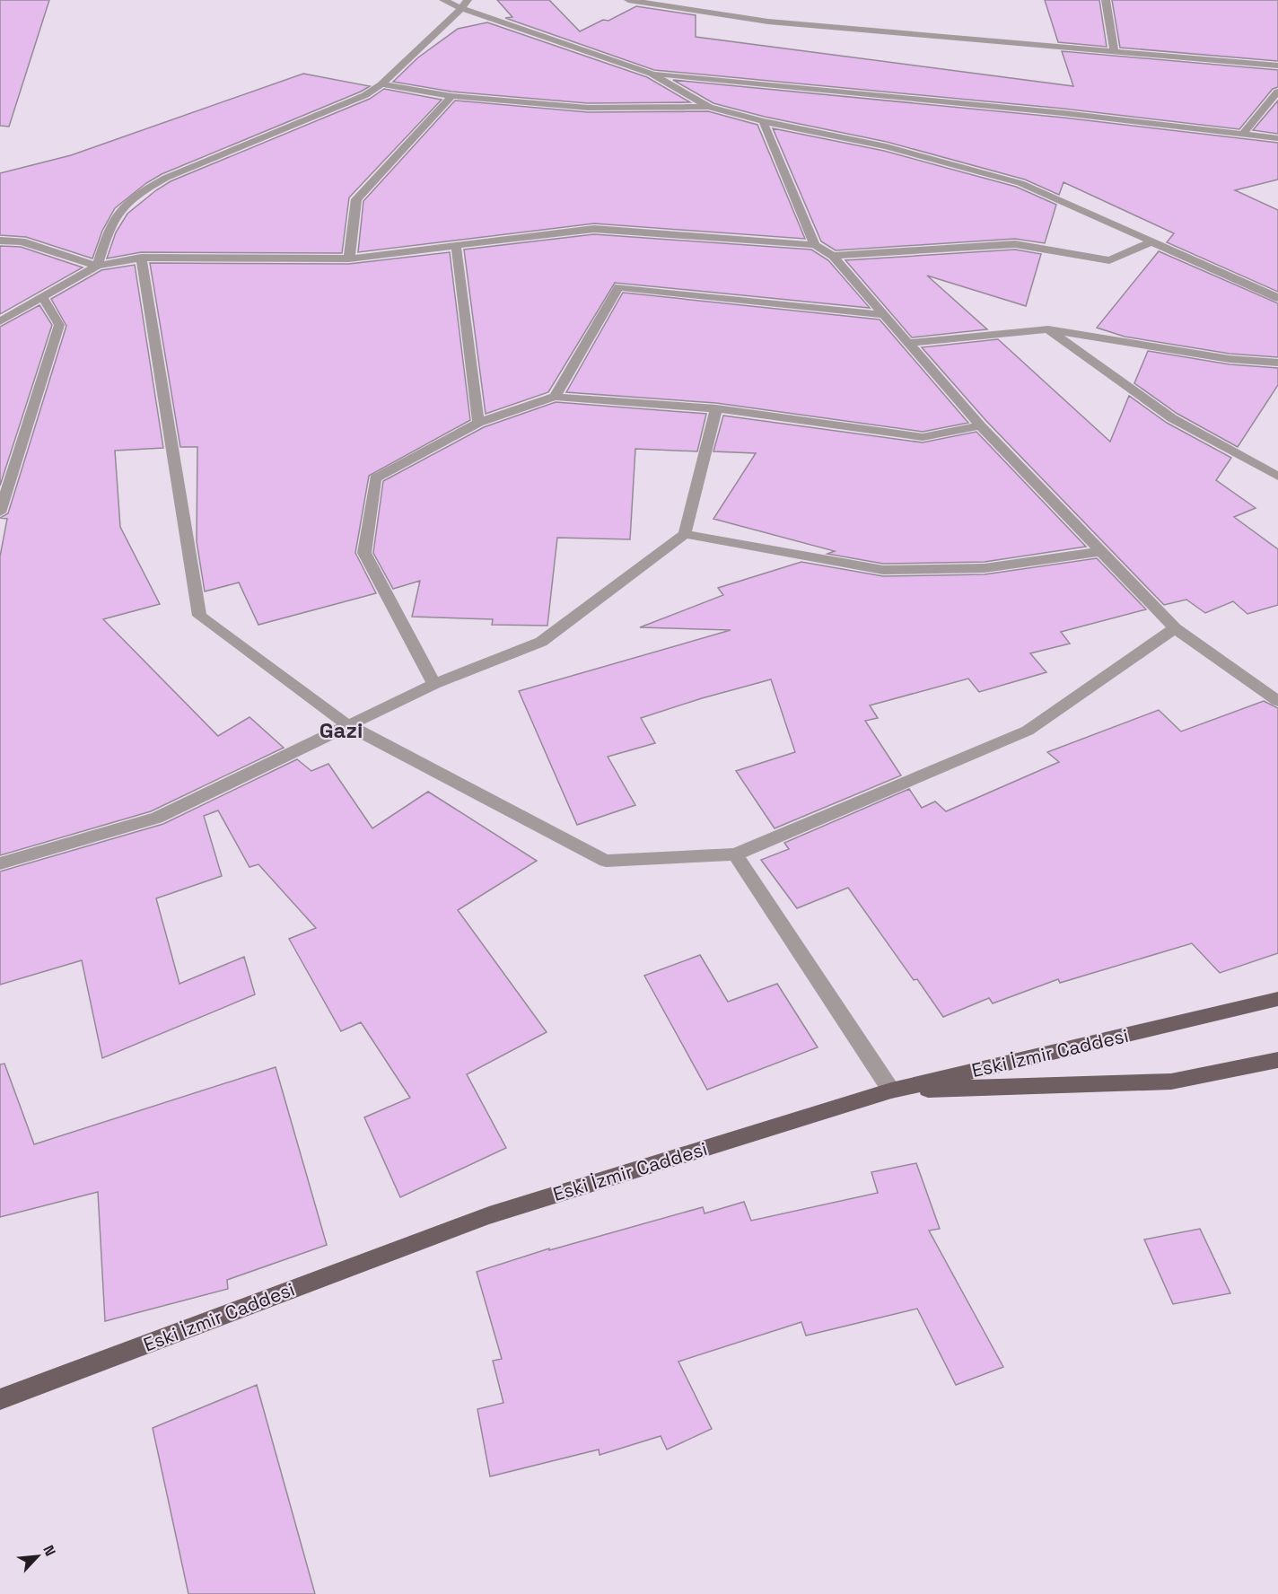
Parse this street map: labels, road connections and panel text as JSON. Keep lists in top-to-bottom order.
{
  "streets": {
    "main road": ["Eski İzmir Caddesi"]
  },
  "districts": ["Gazi"],
  "north": "top right"
}
